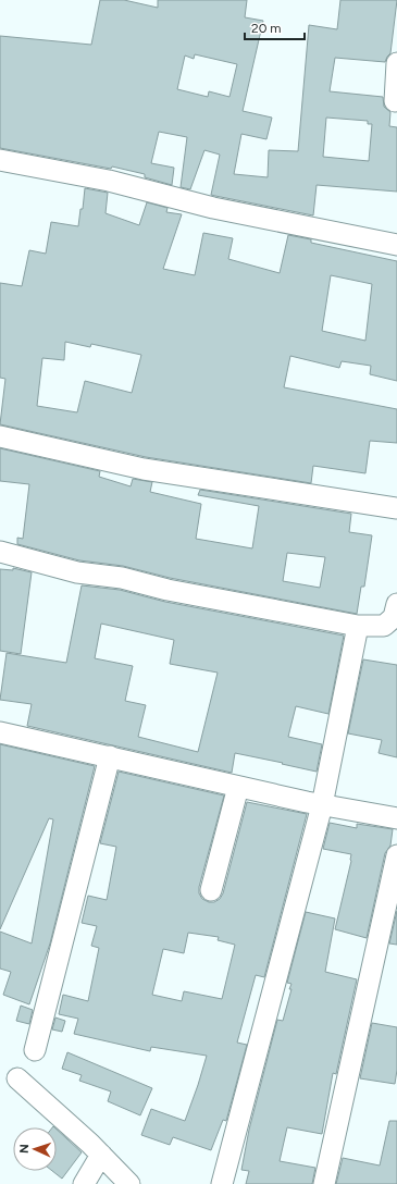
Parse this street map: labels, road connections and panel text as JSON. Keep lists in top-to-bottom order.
{
  "scale_bar": "20 m",
  "north": "left"
}
